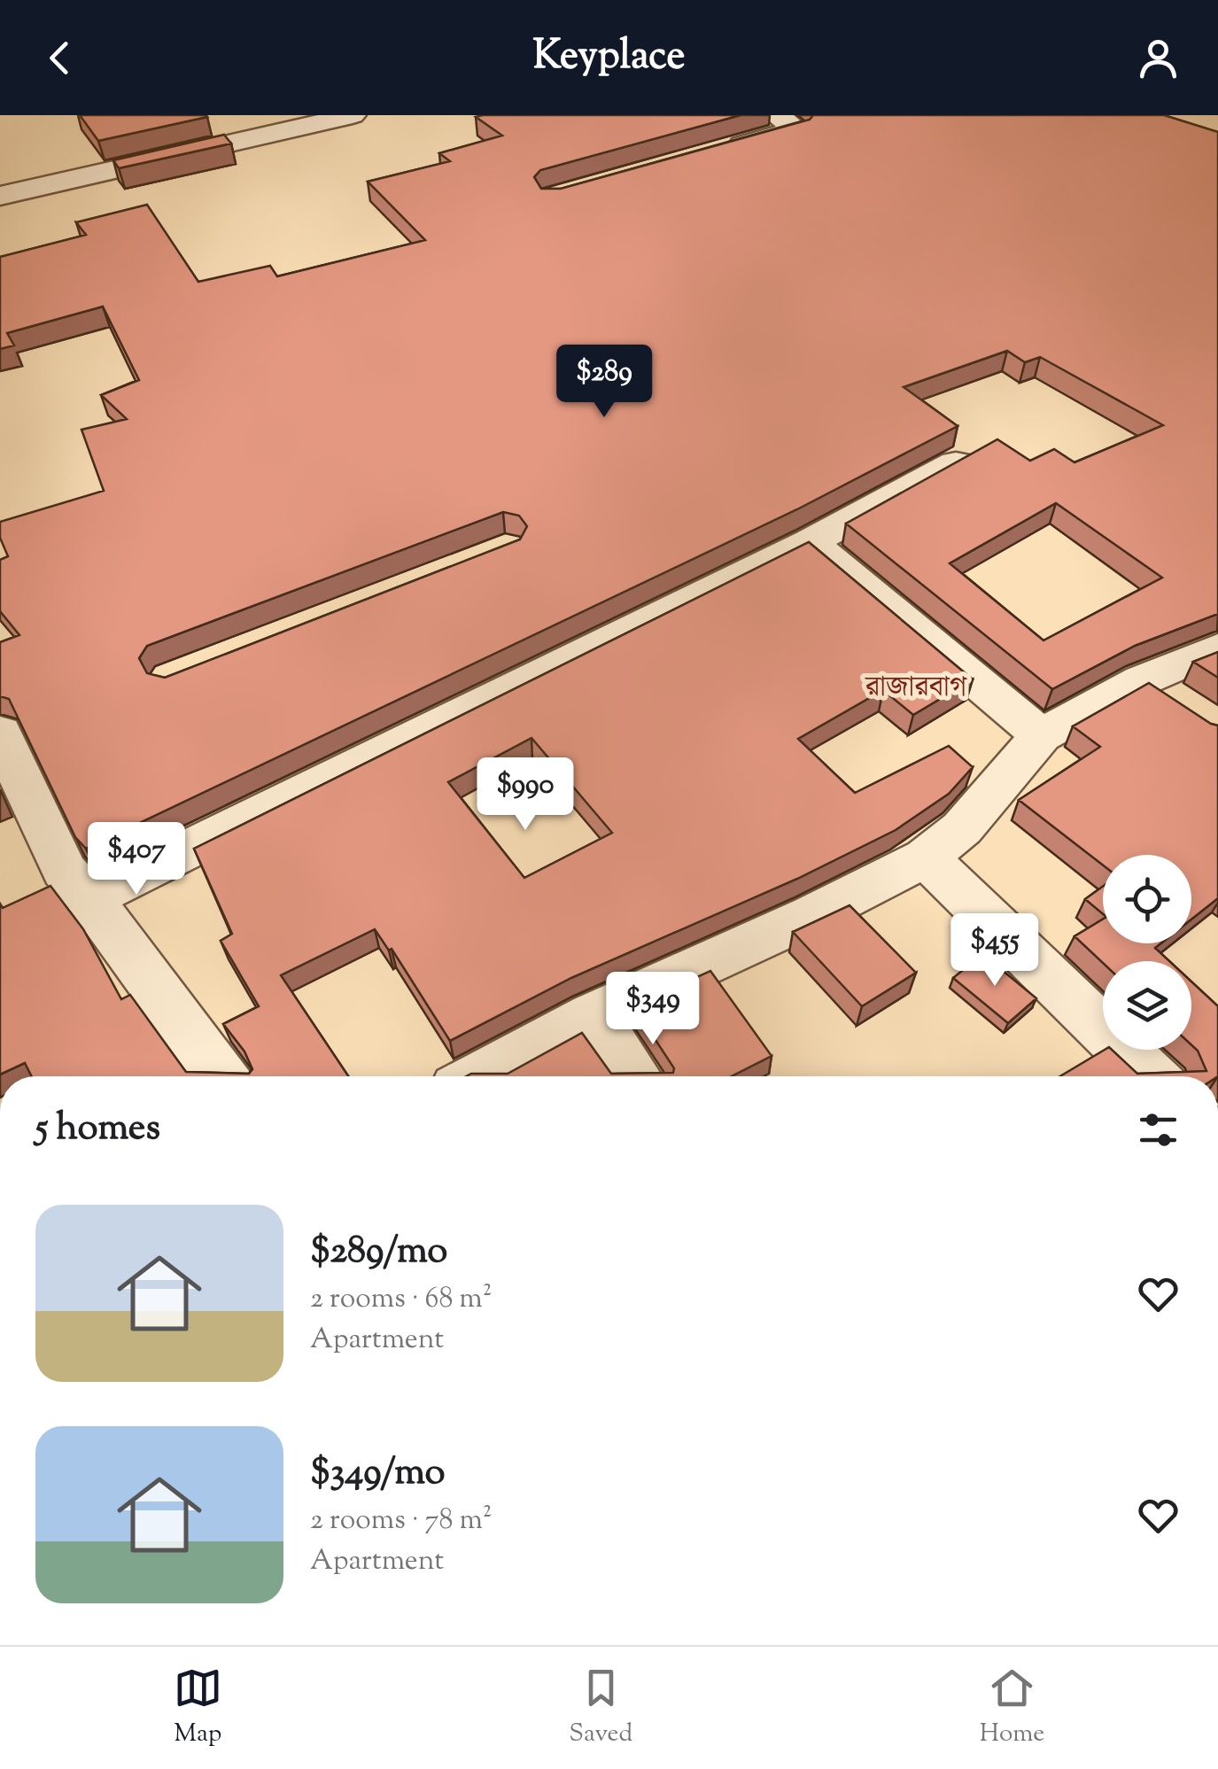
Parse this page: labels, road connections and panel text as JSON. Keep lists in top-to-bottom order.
{
  "districts": ["রাজারবাগ"],
  "page": {
    "header": "Keyplace",
    "price": [
      "$289",
      "$990",
      "$407",
      "$455",
      "$349"
    ],
    "heading": "5 homes",
    "list": [
      {
        "name": "$289/mo",
        "note": "2 rooms · 68 m² · Apartment"
      },
      {
        "name": "$349/mo",
        "note": "2 rooms · 78 m² · Apartment"
      }
    ],
    "tabs": ["Map", "Saved", "Home"]
  }
}
